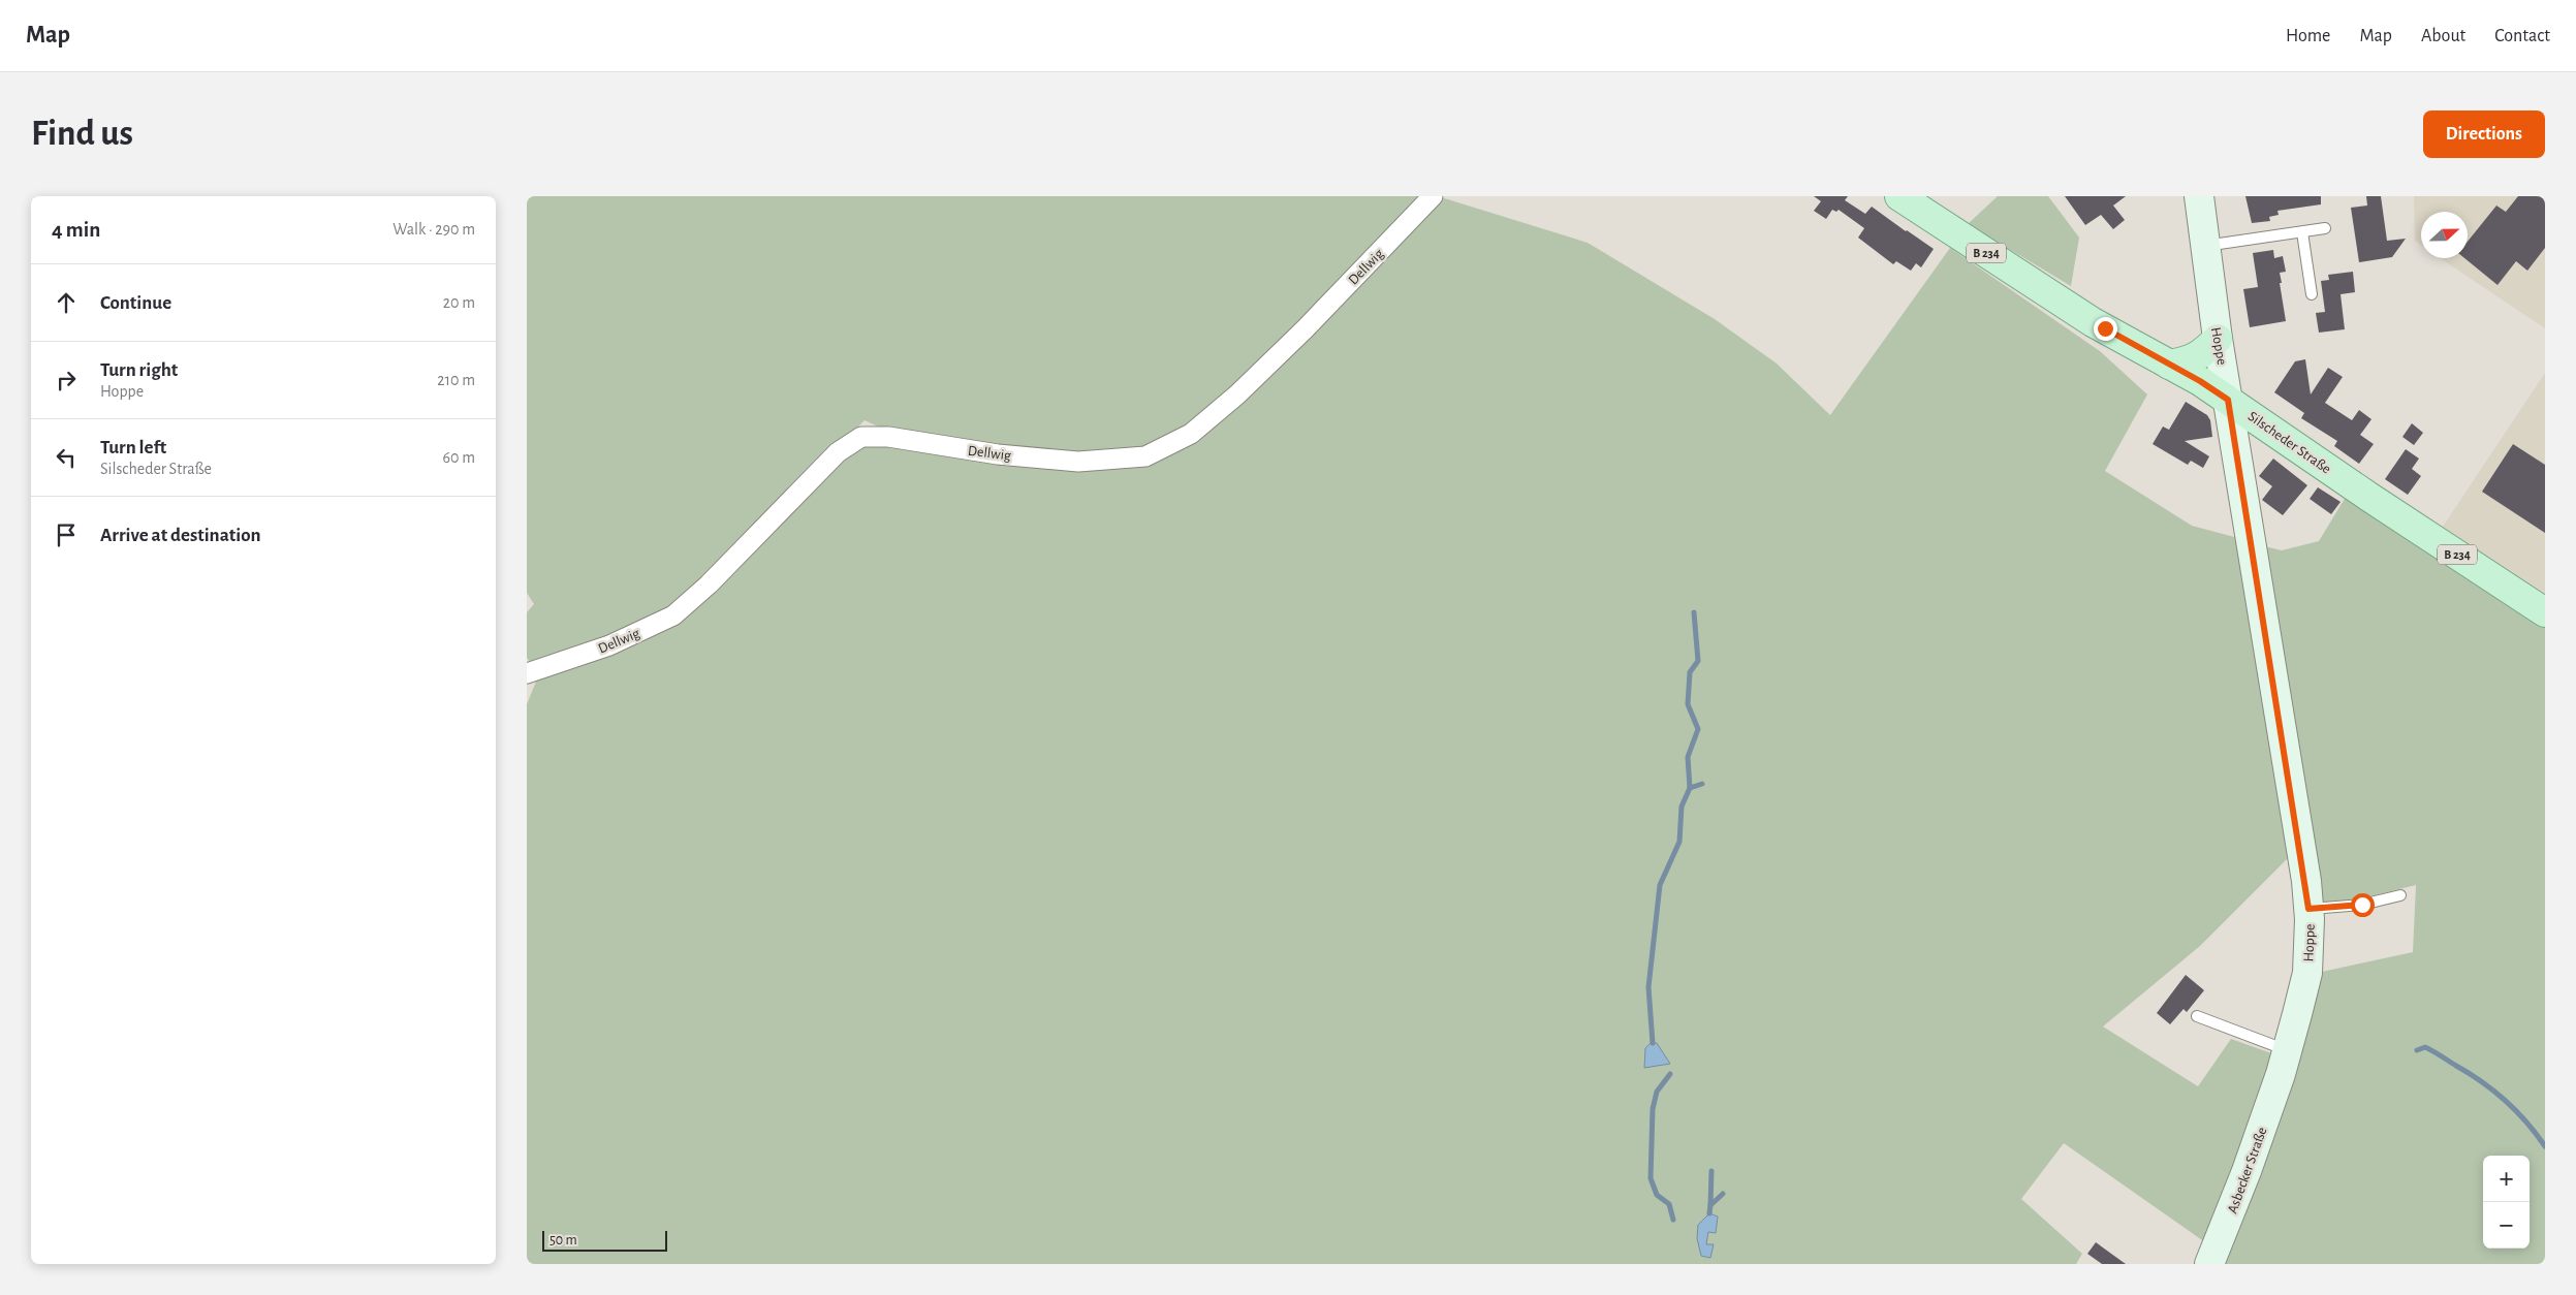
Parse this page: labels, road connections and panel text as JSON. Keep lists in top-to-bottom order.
{
  "streets": {
    "main road": [
      "B 234",
      "Hoppe",
      "Silscheder Straße",
      "Asbecker Straße"
    ],
    "street": ["Dellwig"]
  },
  "crossings": [
    ["Hoppe", "Silscheder Straße"],
    ["Hoppe", "Asbecker Straße"]
  ],
  "scale_bar": "50 m",
  "north": "right",
  "page": {
    "header": "Map",
    "nav": [
      "Home",
      "Map",
      "About",
      "Contact"
    ],
    "buttons": "Directions",
    "title": "Find us",
    "heading": ["4 min", "Walk · 290 m"],
    "list": [
      ["Continue", "20 m"],
      ["Turn right", "Hoppe", "210 m"],
      ["Turn left", "Silscheder Straße", "60 m"],
      "Arrive at destination"
    ],
    "map_buttons": ["+", "−"],
    "scale": "50 m"
  }
}
